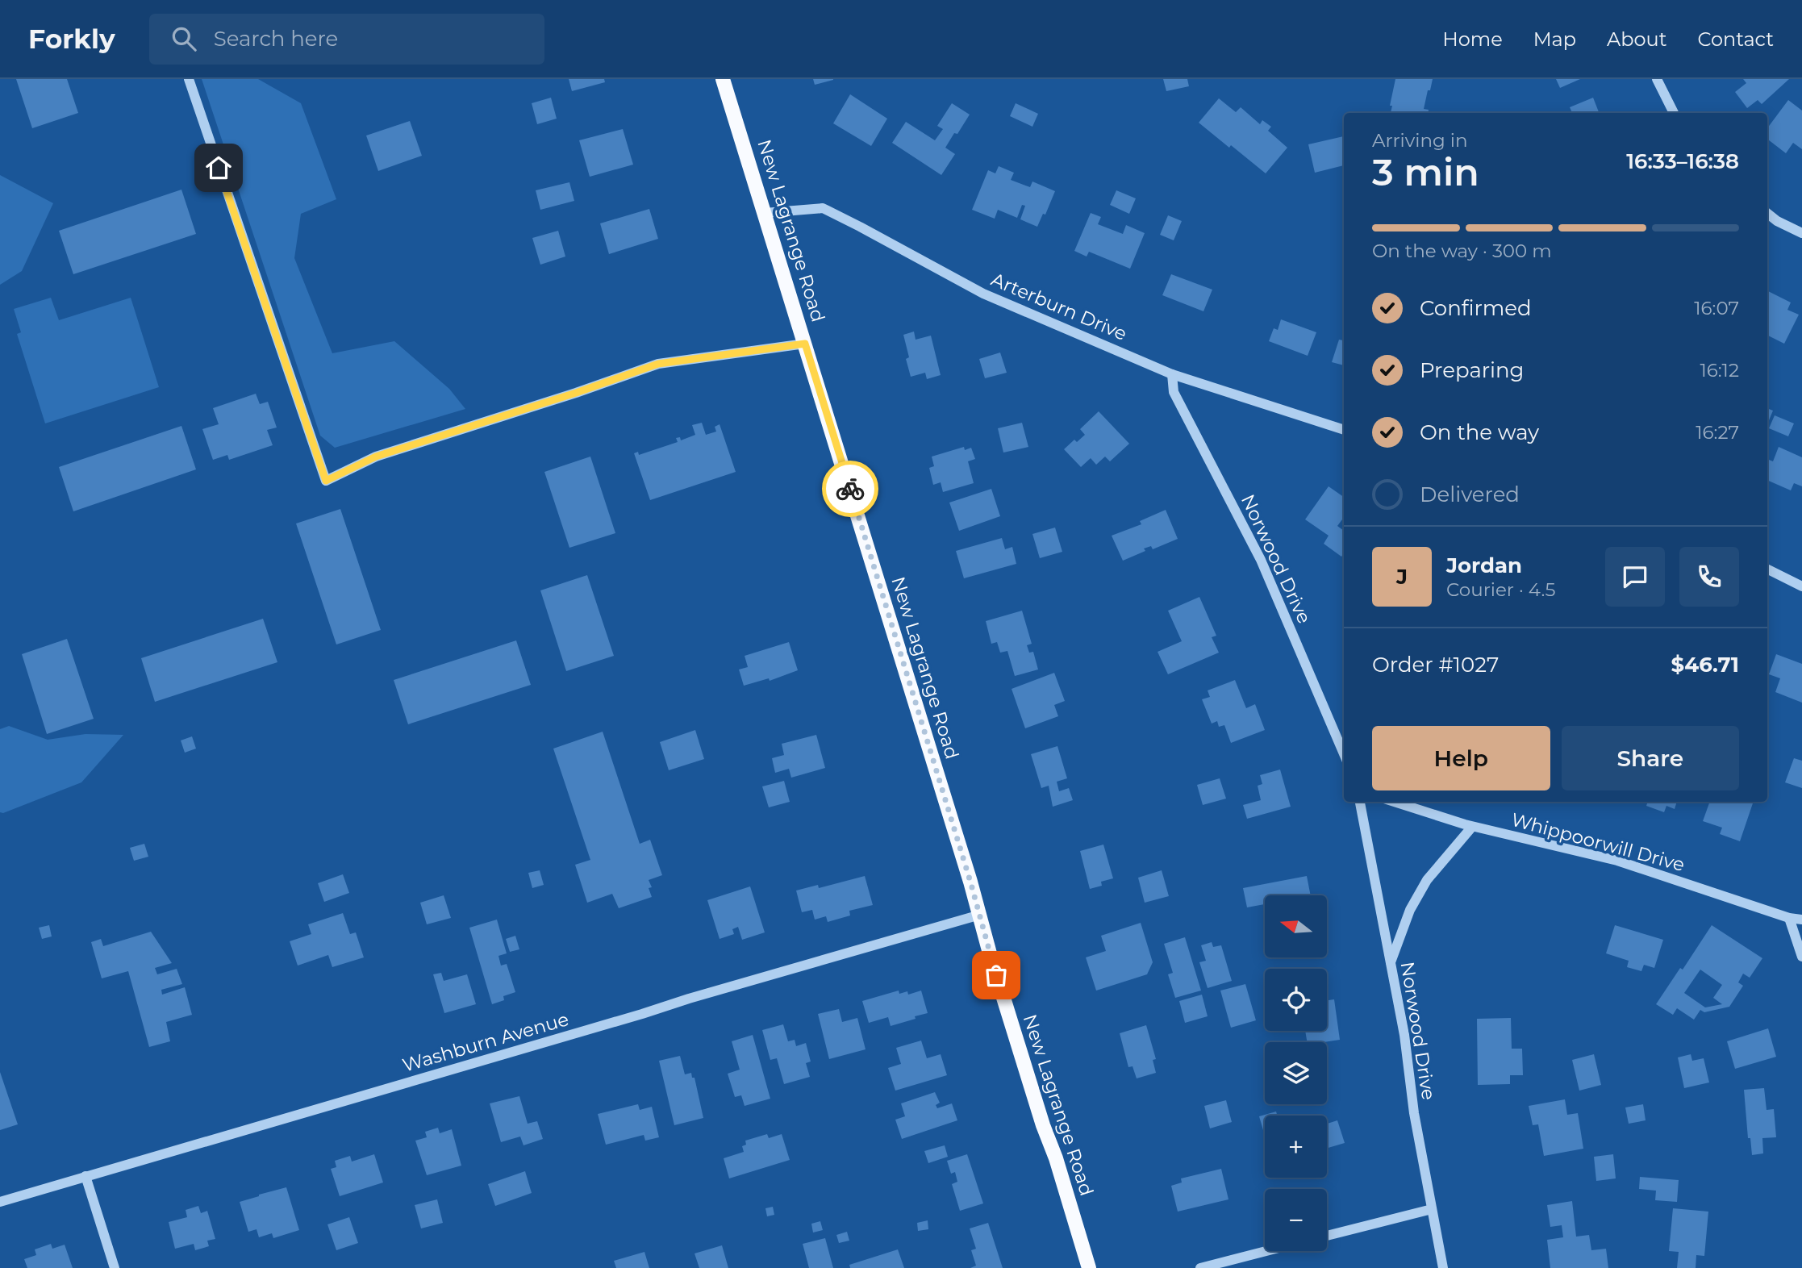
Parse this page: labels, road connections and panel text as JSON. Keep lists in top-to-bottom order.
{
  "streets": {
    "main road": ["New Lagrange Road"],
    "street": [
      "Arterburn Drive",
      "Norwood Drive",
      "Whippoorwill Drive",
      "Washburn Avenue"
    ]
  },
  "crossings": [
    ["New Lagrange Road", "Arterburn Drive"],
    ["New Lagrange Road", "Washburn Avenue"],
    ["Arterburn Drive", "Norwood Drive"]
  ],
  "north": "left",
  "page": {
    "header": "Forkly",
    "search": "Search here",
    "nav": [
      "Home",
      "Map",
      "About",
      "Contact"
    ],
    "heading": ["3 min", "Arriving in", "16:33–16:38"],
    "panel": [
      "Jordan",
      "Courier · 4.5",
      "Order #1027",
      "$46.71"
    ],
    "bar": "On the way · 300 m",
    "list": [
      ["Confirmed", "16:07"],
      ["Preparing", "16:12"],
      ["On the way", "16:27"],
      "Delivered"
    ],
    "round": "J",
    "buttons": ["Help", "Share"],
    "map_buttons": ["+", "−"]
  }
}
